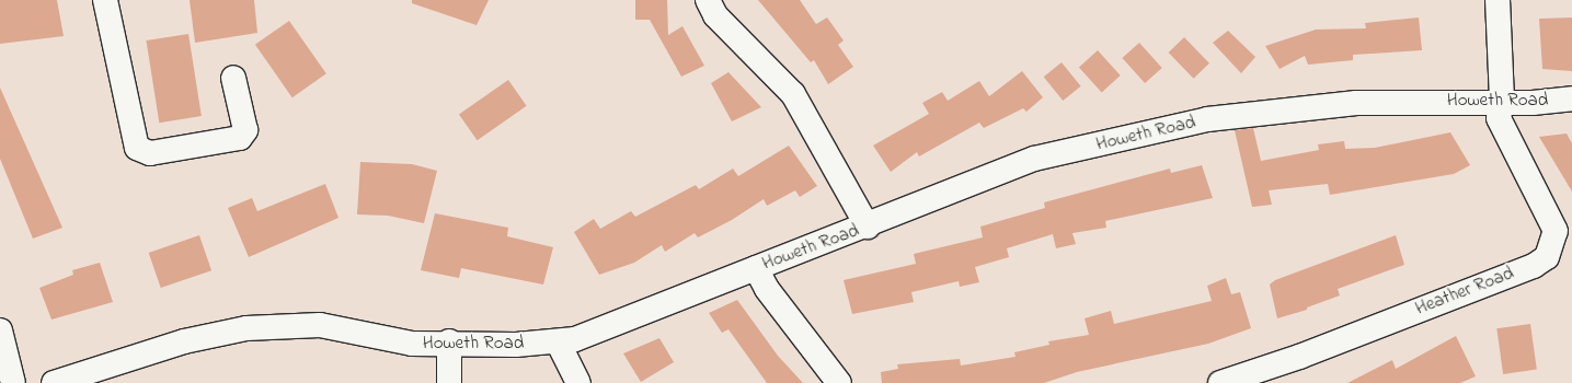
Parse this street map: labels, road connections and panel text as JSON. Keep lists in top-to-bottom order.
{
  "streets": {
    "street": ["Howeth Road", "Heather Road"]
  },
  "crossings": [
    ["Howeth Road", "Heather Road"]
  ]
}
